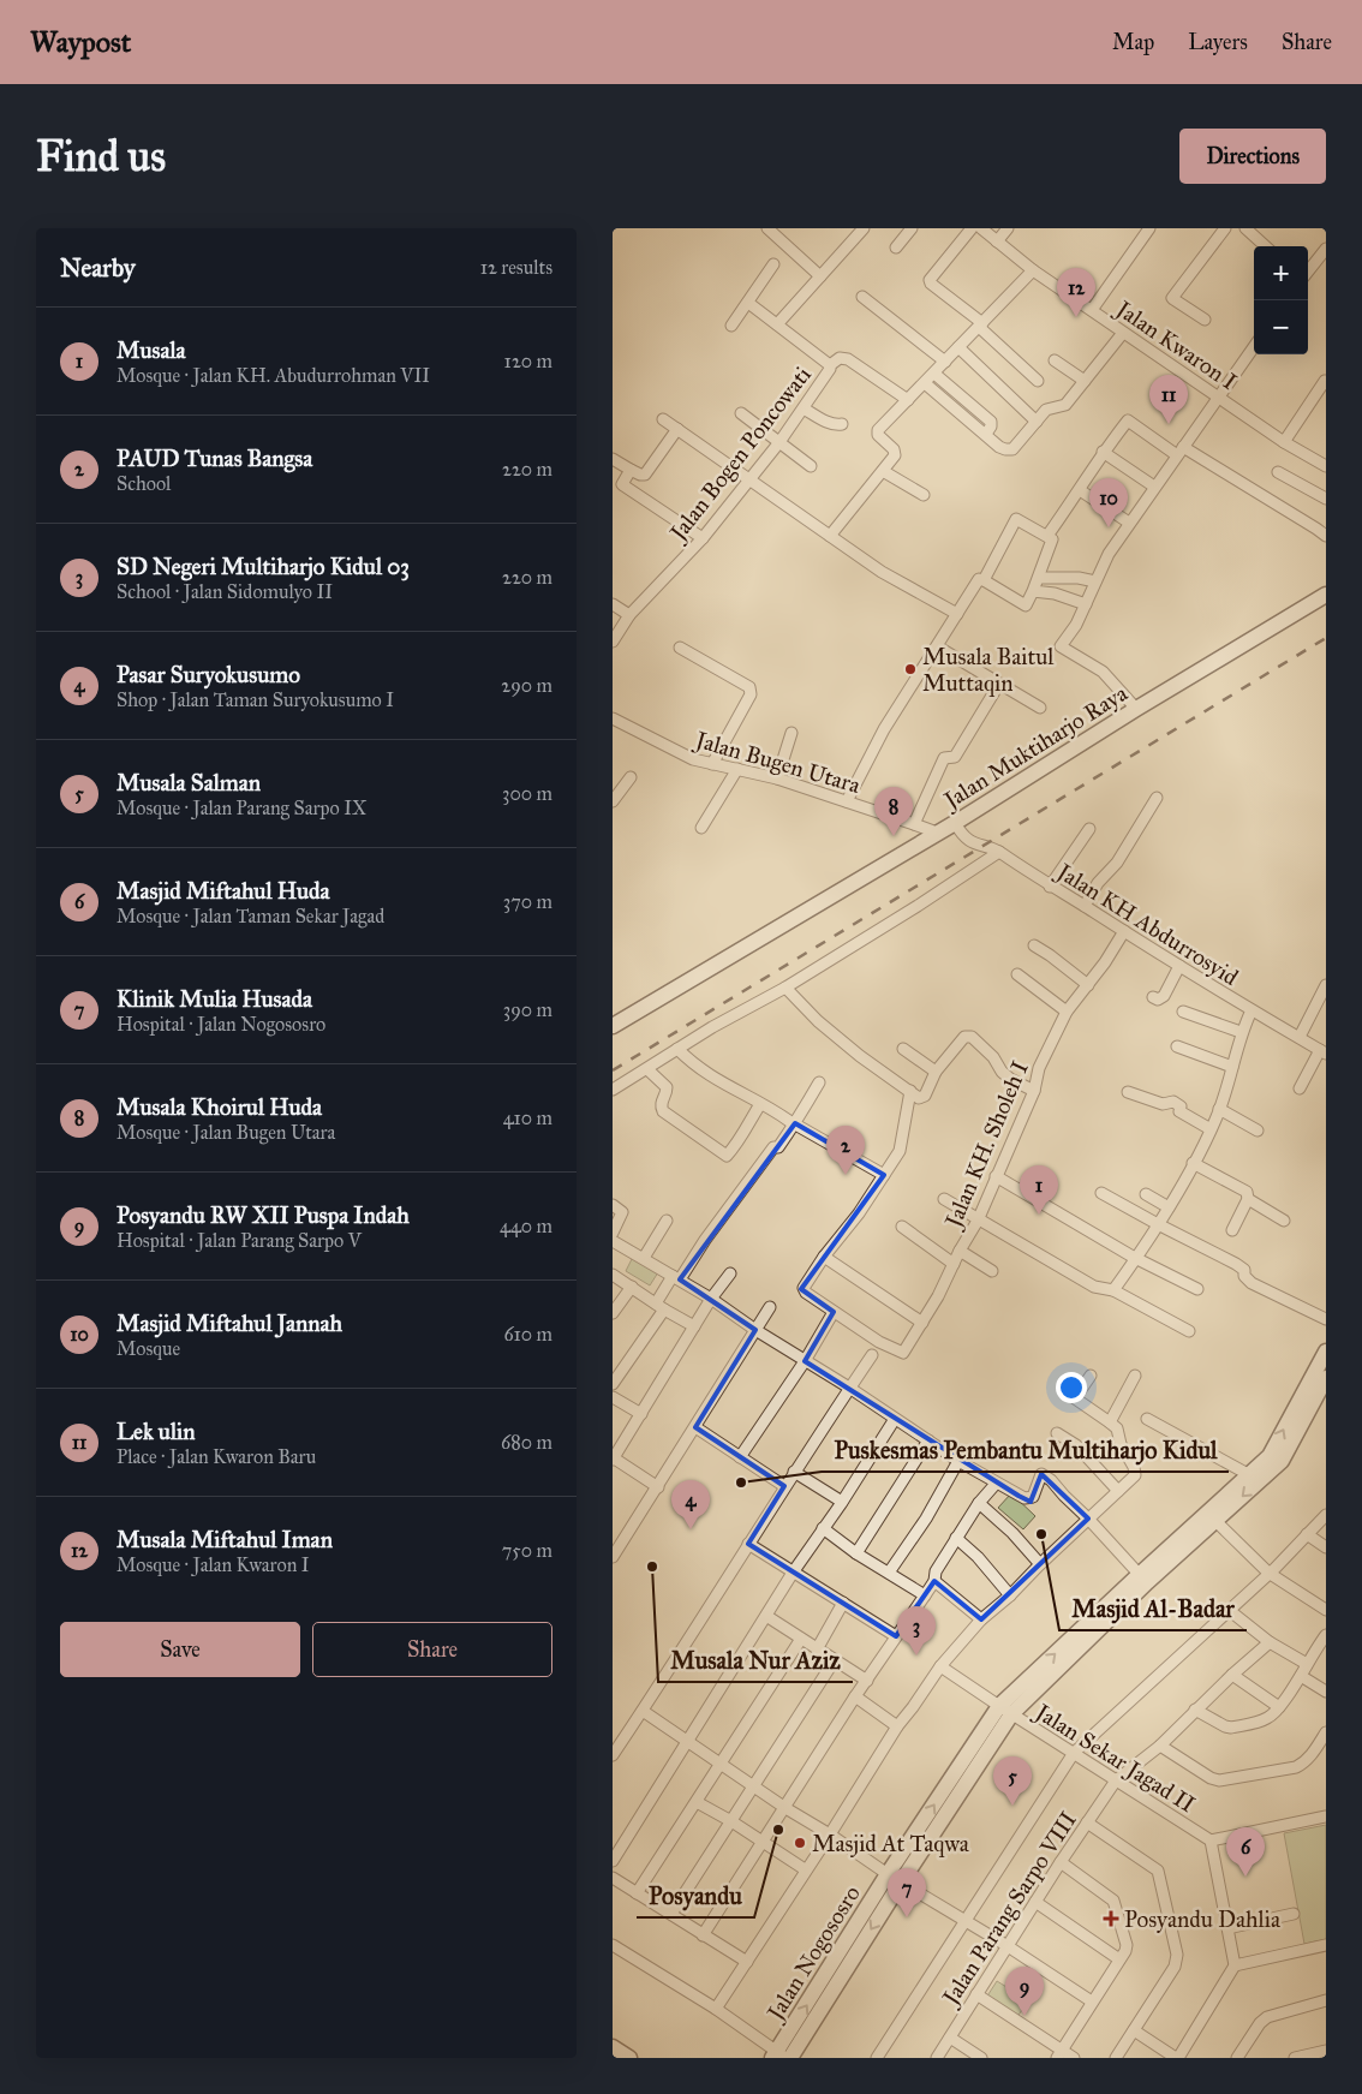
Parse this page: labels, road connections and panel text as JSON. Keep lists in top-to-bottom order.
{
  "streets": {
    "street": [
      "Jalan Kwaron I",
      "Jalan Bogen Poncowati",
      "Jalan Muktiharjo Raya",
      "Jalan Bugen Utara",
      "Jalan KH Abdurrosyid",
      "Jalan KH. Sholeh I",
      "Jalan Sekar Jagad II",
      "Jalan Parang Sarpo VIII",
      "Jalan Nogososro"
    ]
  },
  "crossings": [
    ["Jalan Muktiharjo Raya", "Jalan Bugen Utara"],
    ["Jalan Muktiharjo Raya", "Jalan KH Abdurrosyid"],
    ["Jalan KH Abdurrosyid", "Jalan KH. Sholeh I"],
    ["Jalan Sekar Jagad II", "Jalan Parang Sarpo VIII"],
    ["Jalan Sekar Jagad II", "Jalan Nogososro"]
  ],
  "places": {
    "other": [
      "Musala Baitul Muttaqin",
      "Puskesmas Pembantu Multiharjo Kidul",
      "Masjid Al-Badar",
      "Musala Nur Aziz",
      "Posyandu",
      "Masjid At Taqwa"
    ],
    "health": ["Posyandu Dahlia"]
  },
  "page": {
    "header": "Waypost",
    "nav": ["Map", "Layers", "Share"],
    "buttons": [
      "Directions",
      ["Save", "Share"]
    ],
    "title": "Find us",
    "heading": ["Nearby", "12 results"],
    "map_buttons": ["+", "−"],
    "pins": [
      "12",
      "11",
      "10",
      "8",
      "2",
      "1",
      "4",
      "3",
      "5",
      "6",
      "7",
      "9"
    ],
    "list": [
      {
        "mark": "1",
        "name": "Musala",
        "note": "Mosque · Jalan KH. Abudurrohman VII",
        "value": "120 m"
      },
      {
        "mark": "2",
        "name": "PAUD Tunas Bangsa",
        "note": "School",
        "value": "220 m"
      },
      {
        "mark": "3",
        "name": "SD Negeri Multiharjo Kidul 03",
        "note": "School · Jalan Sidomulyo II",
        "value": "220 m"
      },
      {
        "mark": "4",
        "name": "Pasar Suryokusumo",
        "note": "Shop · Jalan Taman Suryokusumo I",
        "value": "290 m"
      },
      {
        "mark": "5",
        "name": "Musala Salman",
        "note": "Mosque · Jalan Parang Sarpo IX",
        "value": "300 m"
      },
      {
        "mark": "6",
        "name": "Masjid Miftahul Huda",
        "note": "Mosque · Jalan Taman Sekar Jagad",
        "value": "370 m"
      },
      {
        "mark": "7",
        "name": "Klinik Mulia Husada",
        "note": "Hospital · Jalan Nogososro",
        "value": "390 m"
      },
      {
        "mark": "8",
        "name": "Musala Khoirul Huda",
        "note": "Mosque · Jalan Bugen Utara",
        "value": "410 m"
      },
      {
        "mark": "9",
        "name": "Posyandu RW XII Puspa Indah",
        "note": "Hospital · Jalan Parang Sarpo V",
        "value": "440 m"
      },
      {
        "mark": "10",
        "name": "Masjid Miftahul Jannah",
        "note": "Mosque",
        "value": "610 m"
      },
      {
        "mark": "11",
        "name": "Lek ulin",
        "note": "Place · Jalan Kwaron Baru",
        "value": "680 m"
      },
      {
        "mark": "12",
        "name": "Musala Miftahul Iman",
        "note": "Mosque · Jalan Kwaron I",
        "value": "750 m"
      }
    ]
  }
}
